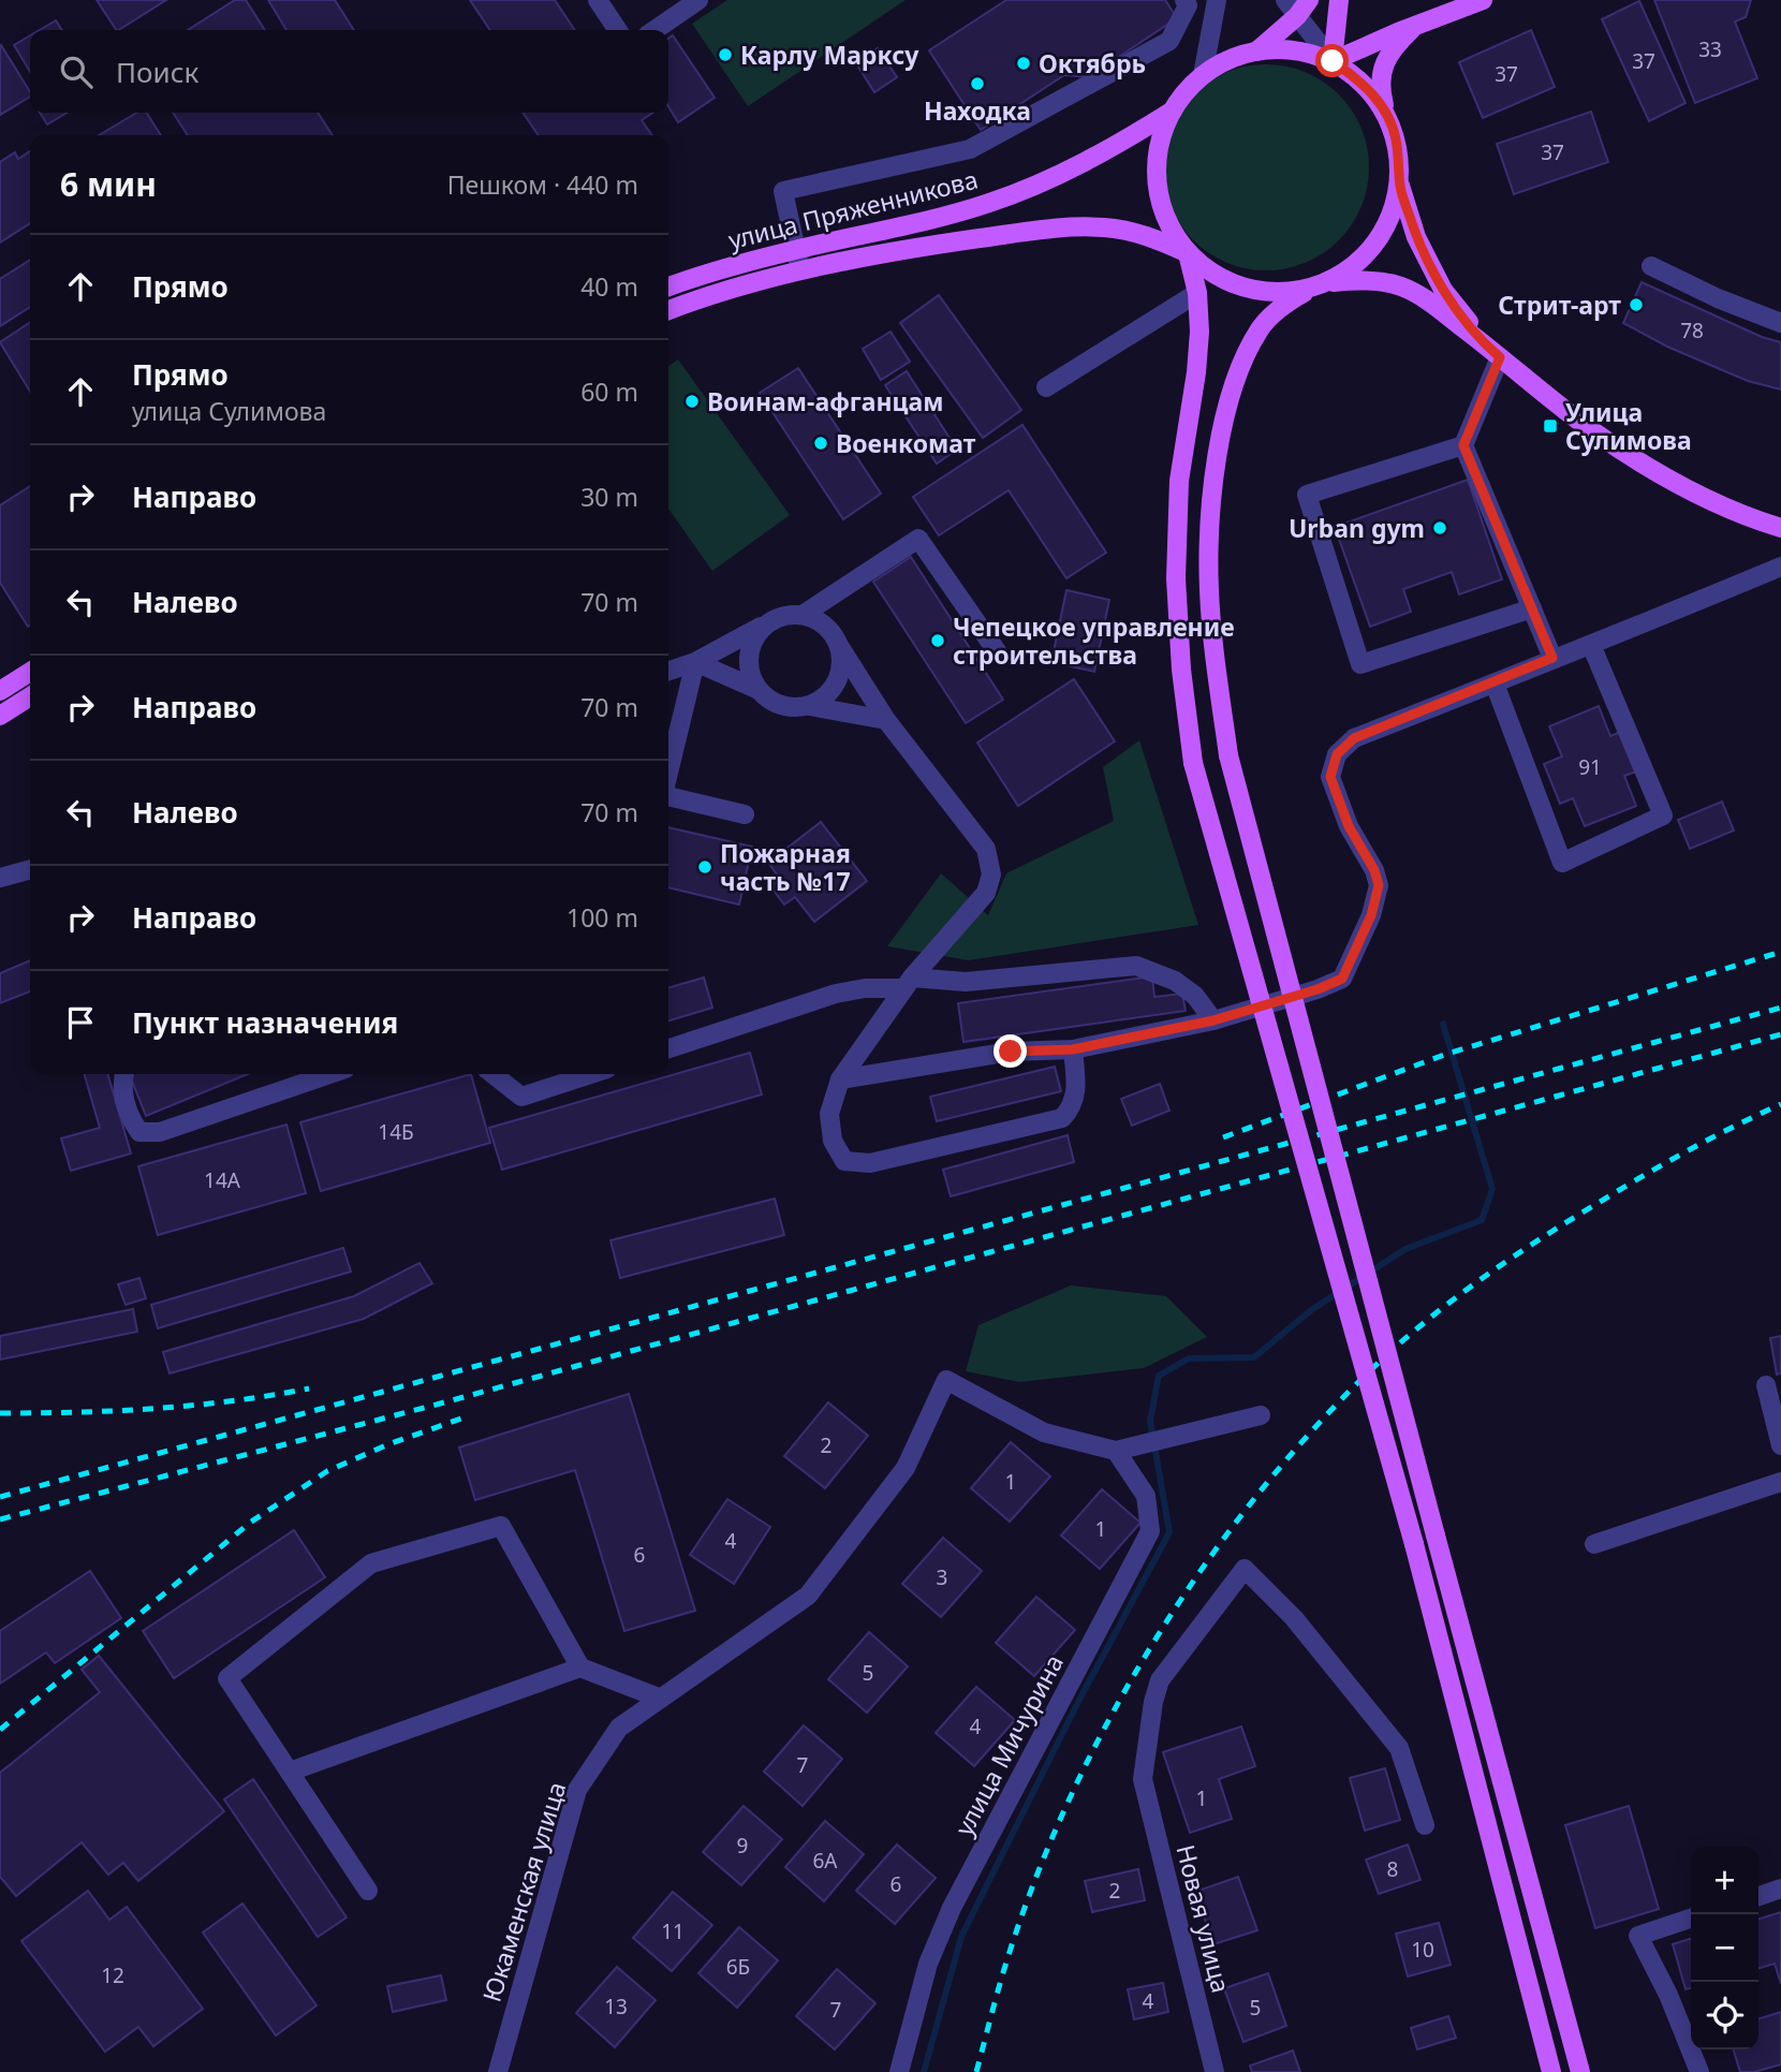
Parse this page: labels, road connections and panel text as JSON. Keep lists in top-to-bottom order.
{
  "streets": {
    "main road": ["улица Пряженникова"],
    "street": ["улица Мичурина", "Юкаменская улица", "Новая улица"]
  },
  "crossings": [
    ["улица Мичурина", "Юкаменская улица"]
  ],
  "places": {
    "other": [
      "Карлу Марксу",
      "Октябрь",
      "Находка",
      "Стрит-арт",
      "Воинам-афганцам",
      "Военкомат",
      "Urban gym",
      "Чепецкое управление строительства",
      "Пожарная часть №17"
    ],
    "transit": ["Улица Сулимова"]
  },
  "house_numbers": [
    "33",
    "37",
    "37",
    "37",
    "78",
    "91",
    "14Б",
    "14А",
    "2",
    "1",
    "1",
    "4",
    "6",
    "3",
    "5",
    "4",
    "7",
    "1",
    "9",
    "6А",
    "8",
    "6",
    "2",
    "11",
    "10",
    "6Б",
    "12",
    "4",
    "13",
    "5",
    "7"
  ],
  "page": {
    "search": "Поиск",
    "heading": ["6 мин", "Пешком · 440 m"],
    "list": [
      ["Прямо", "40 m"],
      ["Прямо", "улица Сулимова", "60 m"],
      ["Направо", "30 m"],
      ["Налево", "70 m"],
      ["Направо", "70 m"],
      ["Налево", "70 m"],
      ["Направо", "100 m"],
      "Пункт назначения"
    ],
    "map_buttons": ["+", "−"]
  }
}
